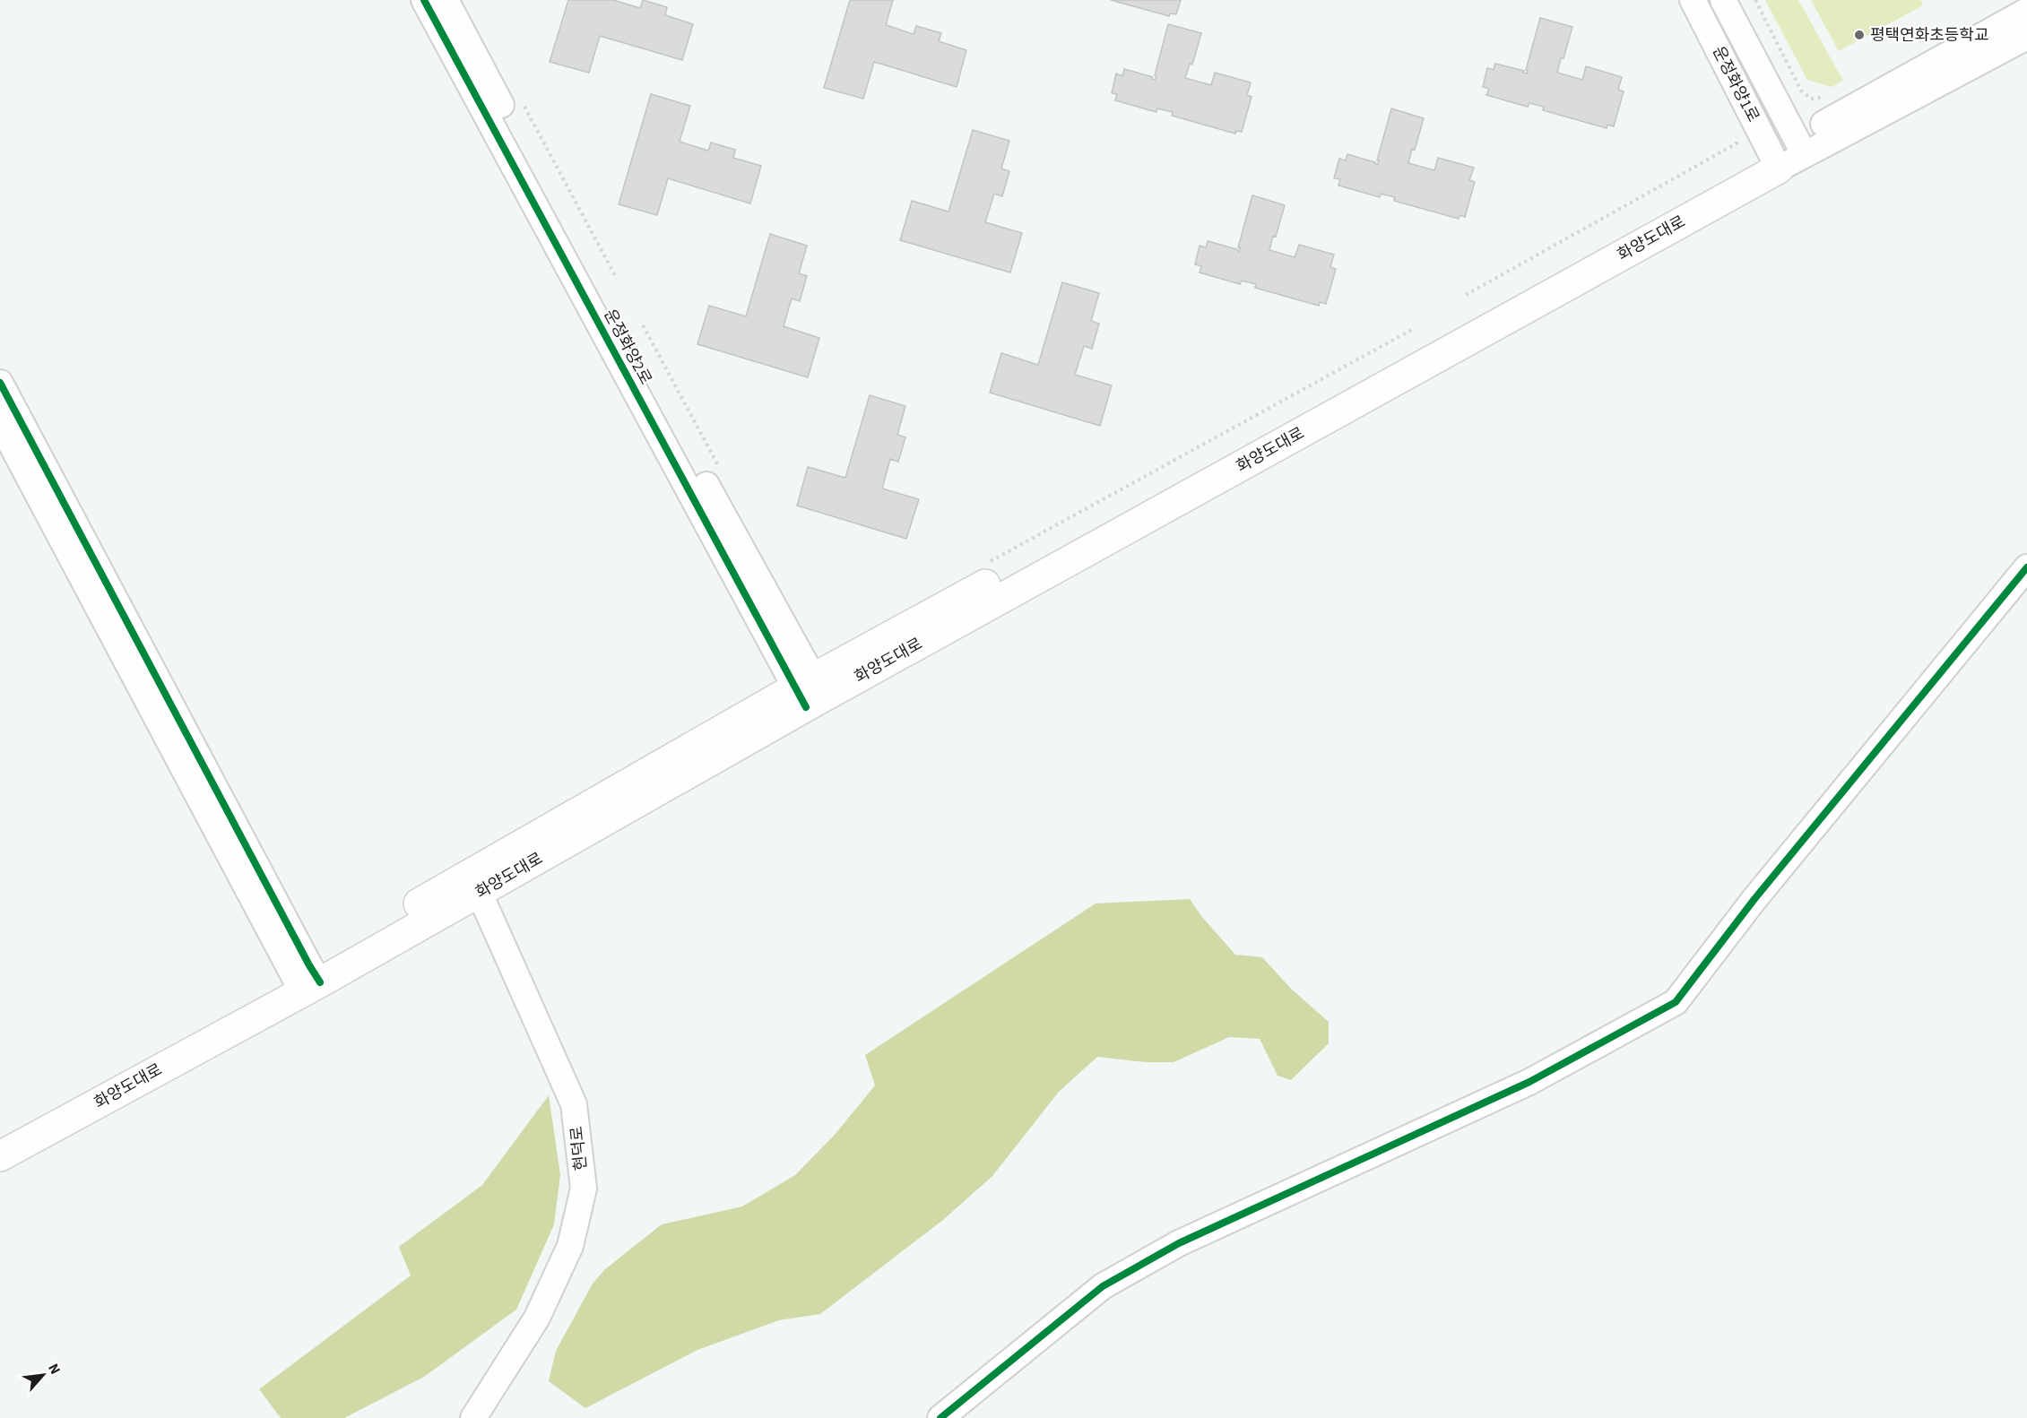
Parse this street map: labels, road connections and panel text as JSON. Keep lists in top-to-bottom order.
{
  "streets": {
    "main road": ["화양도대로"],
    "street": ["운정화양1로", "운정화양2로", "현덕로"]
  },
  "crossings": [
    ["운정화양1로", "화양도대로"],
    ["화양도대로", "운정화양2로"],
    ["화양도대로", "현덕로"]
  ],
  "places": ["평택연화초등학교"],
  "north": "top right"
}
